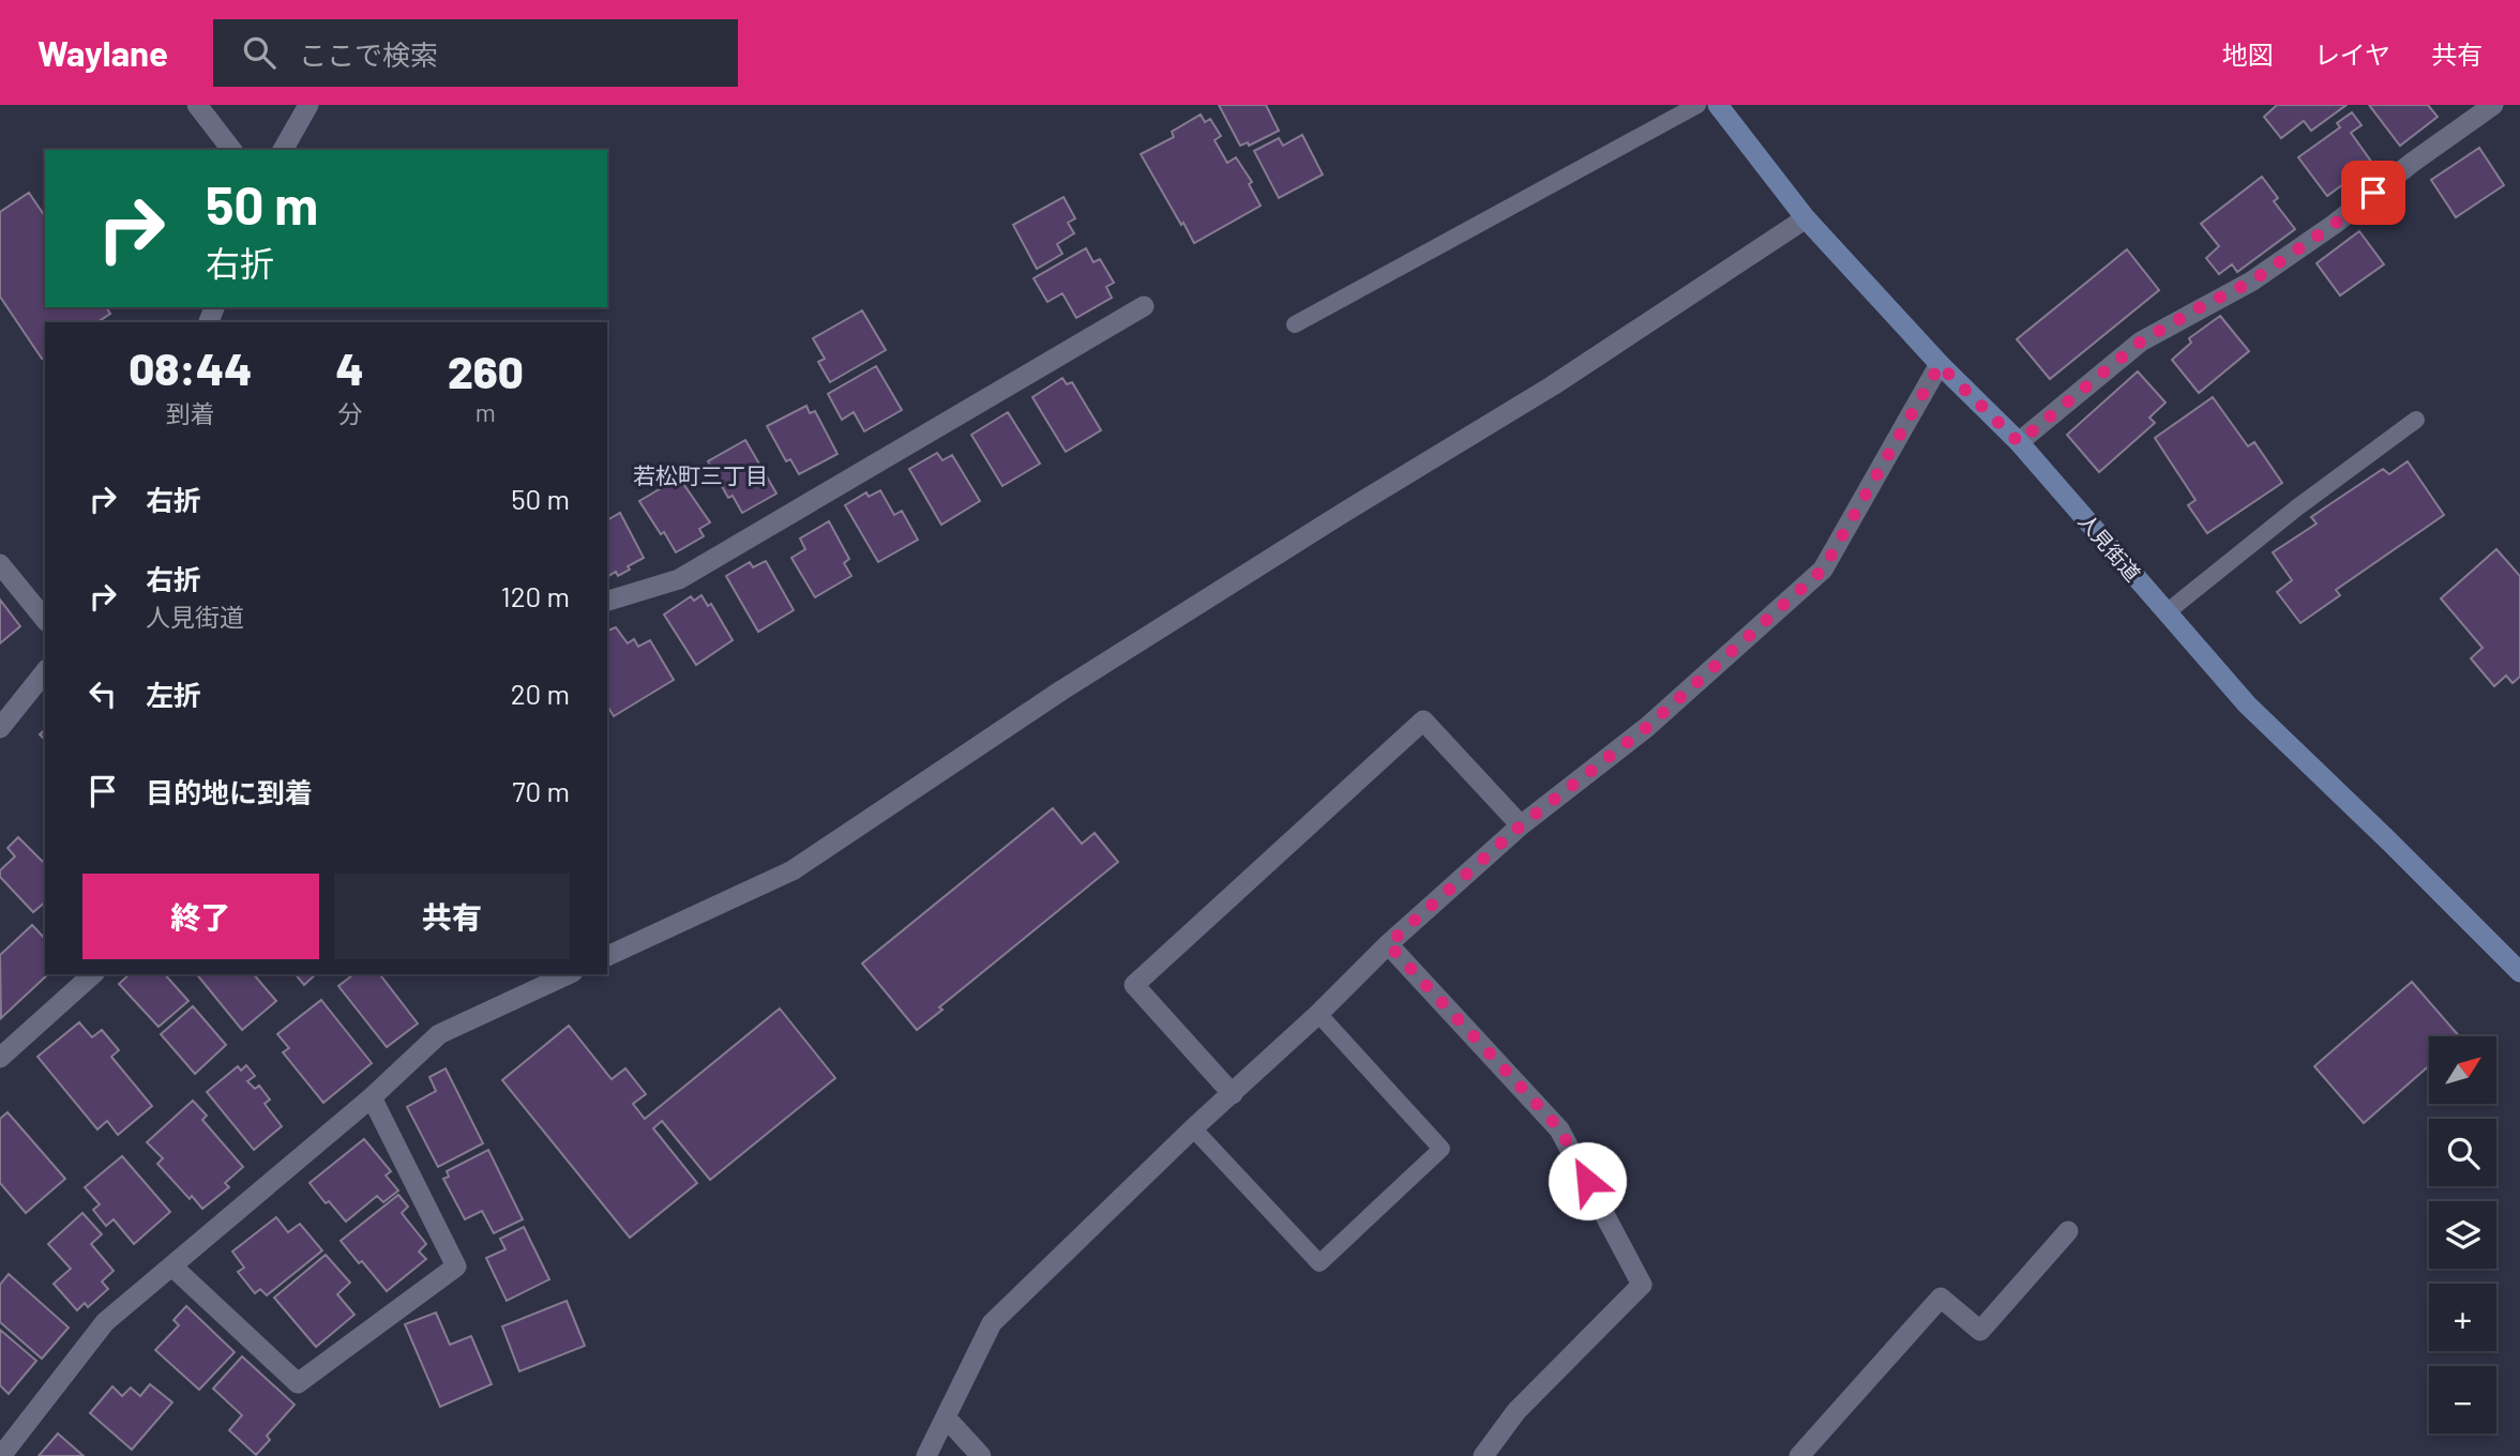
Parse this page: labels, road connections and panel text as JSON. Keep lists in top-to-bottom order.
{
  "streets": {
    "main road": ["人見街道"]
  },
  "districts": ["若松町三丁目"],
  "north": "top right",
  "page": {
    "header": "Waylane",
    "search": "ここで検索",
    "nav": ["地図", "レイヤ", "共有"],
    "turn": ["50 m", "右折"],
    "eta": [
      "08:44",
      "到着",
      "4",
      "分",
      "260",
      "m"
    ],
    "list": [
      {
        "name": "右折",
        "value": "50 m"
      },
      {
        "name": "右折",
        "note": "人見街道",
        "value": "120 m"
      },
      {
        "name": "左折",
        "value": "20 m"
      },
      {
        "name": "目的地に到着",
        "value": "70 m"
      }
    ],
    "buttons": ["終了", "共有"],
    "map_buttons": ["+", "−"]
  }
}
